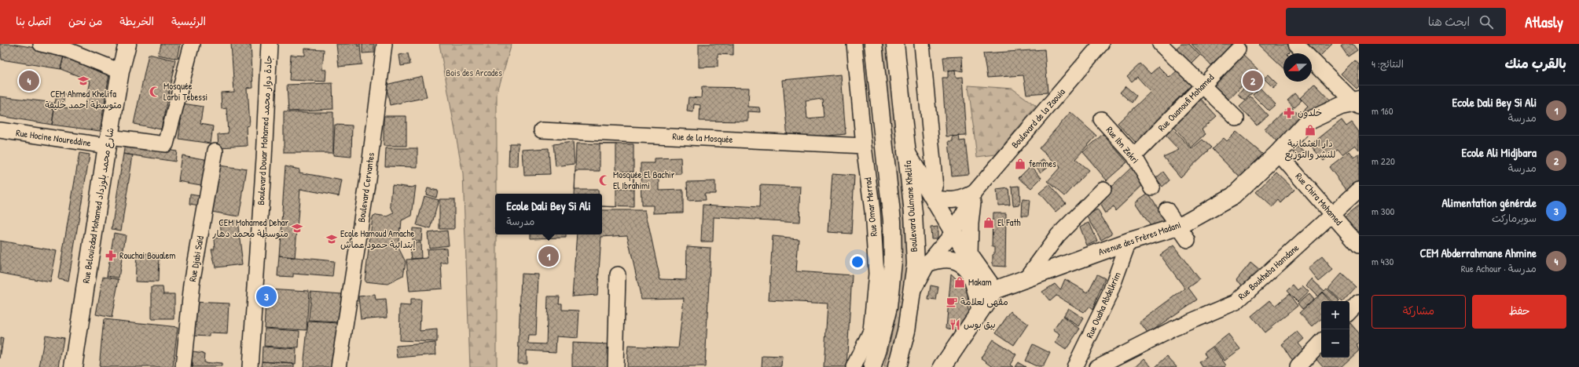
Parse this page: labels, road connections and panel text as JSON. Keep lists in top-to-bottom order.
{
  "streets": {
    "main road": ["Rue Belouizdad Mohamed شارع محمد بلوزداد", "Boulevard Oulmane Khelifa", "Avenue des Frères Madani"],
    "street": [
      "Rue Ouanoufi Mohamed",
      "Boulevard de la Zaouia",
      "Boulevard Douar Mohamed جادة دوار محمد",
      "Rue Hocine Noureddine",
      "Rue de la Mosquée",
      "Rue Ibn Zekri",
      "Boulevard Cervantes",
      "Rue Chira Mohamed",
      "Rue Omar Merrad",
      "Rue Djabi Saïd",
      "Rue Boukheba Hamdane",
      "Rue Ouaha Abdelkrim"
    ]
  },
  "crossings": [
    ["Rue Ouanoufi Mohamed", "Rue Ibn Zekri"],
    ["Rue Hocine Noureddine", "Rue Belouizdad Mohamed شارع محمد بلوزداد"],
    ["Rue de la Mosquée", "Rue Omar Merrad"],
    ["Rue Chira Mohamed", "Avenue des Frères Madani"],
    ["Rue Chira Mohamed", "Rue Boukheba Hamdane"],
    ["Avenue des Frères Madani", "Rue Ouaha Abdelkrim"]
  ],
  "parks": ["Bois des Arcades"],
  "places": {
    "school or university": ["CEM Ahmed Khelifa متوسطة أحمد خليفة", "CEM Mohamed Dehar متوسطة محمد دهار", "Ecole Hamoud Amache إبتدائية حمود عماش"],
    "mosque": ["Mosquée Larbi Tebessi", "Mosquée El Bachir El Ibrahimi"],
    "pharmacy": ["خلدون", "Rouchai Boualem"],
    "shop": [
      "دار العثمانية للنشر والتوزيع",
      "femmes",
      "El Fath",
      "Makam"
    ],
    "cafe": ["مقهى لعلامة"],
    "restaurant": ["بيق بوس"]
  },
  "north": "left",
  "page": {
    "header": "Atlasly",
    "search": "ابحث هنا",
    "nav": [
      "الرئيسية",
      "الخريطة",
      "من نحن",
      "اتصل بنا"
    ],
    "heading": ["بالقرب منك", "النتائج: 4"],
    "pins": [
      "2",
      "4",
      "1",
      "3"
    ],
    "list": [
      {
        "mark": "1",
        "name": "Ecole Dali Bey Si Ali",
        "note": "مدرسة",
        "value": "160 m"
      },
      {
        "mark": "2",
        "name": "Ecole Ali Midjbara",
        "note": "مدرسة",
        "value": "220 m"
      },
      {
        "mark": "3",
        "name": "Alimentation générale",
        "note": "سوبرماركت",
        "value": "300 m"
      },
      {
        "mark": "4",
        "name": "CEM Abderrahmane Ahmine",
        "note": "مدرسة · Rue Achour",
        "value": "430 m"
      }
    ],
    "popup": ["Ecole Dali Bey Si Ali", "مدرسة"],
    "buttons": ["حفظ", "مشاركة"],
    "map_buttons": ["+", "−"]
  }
}
